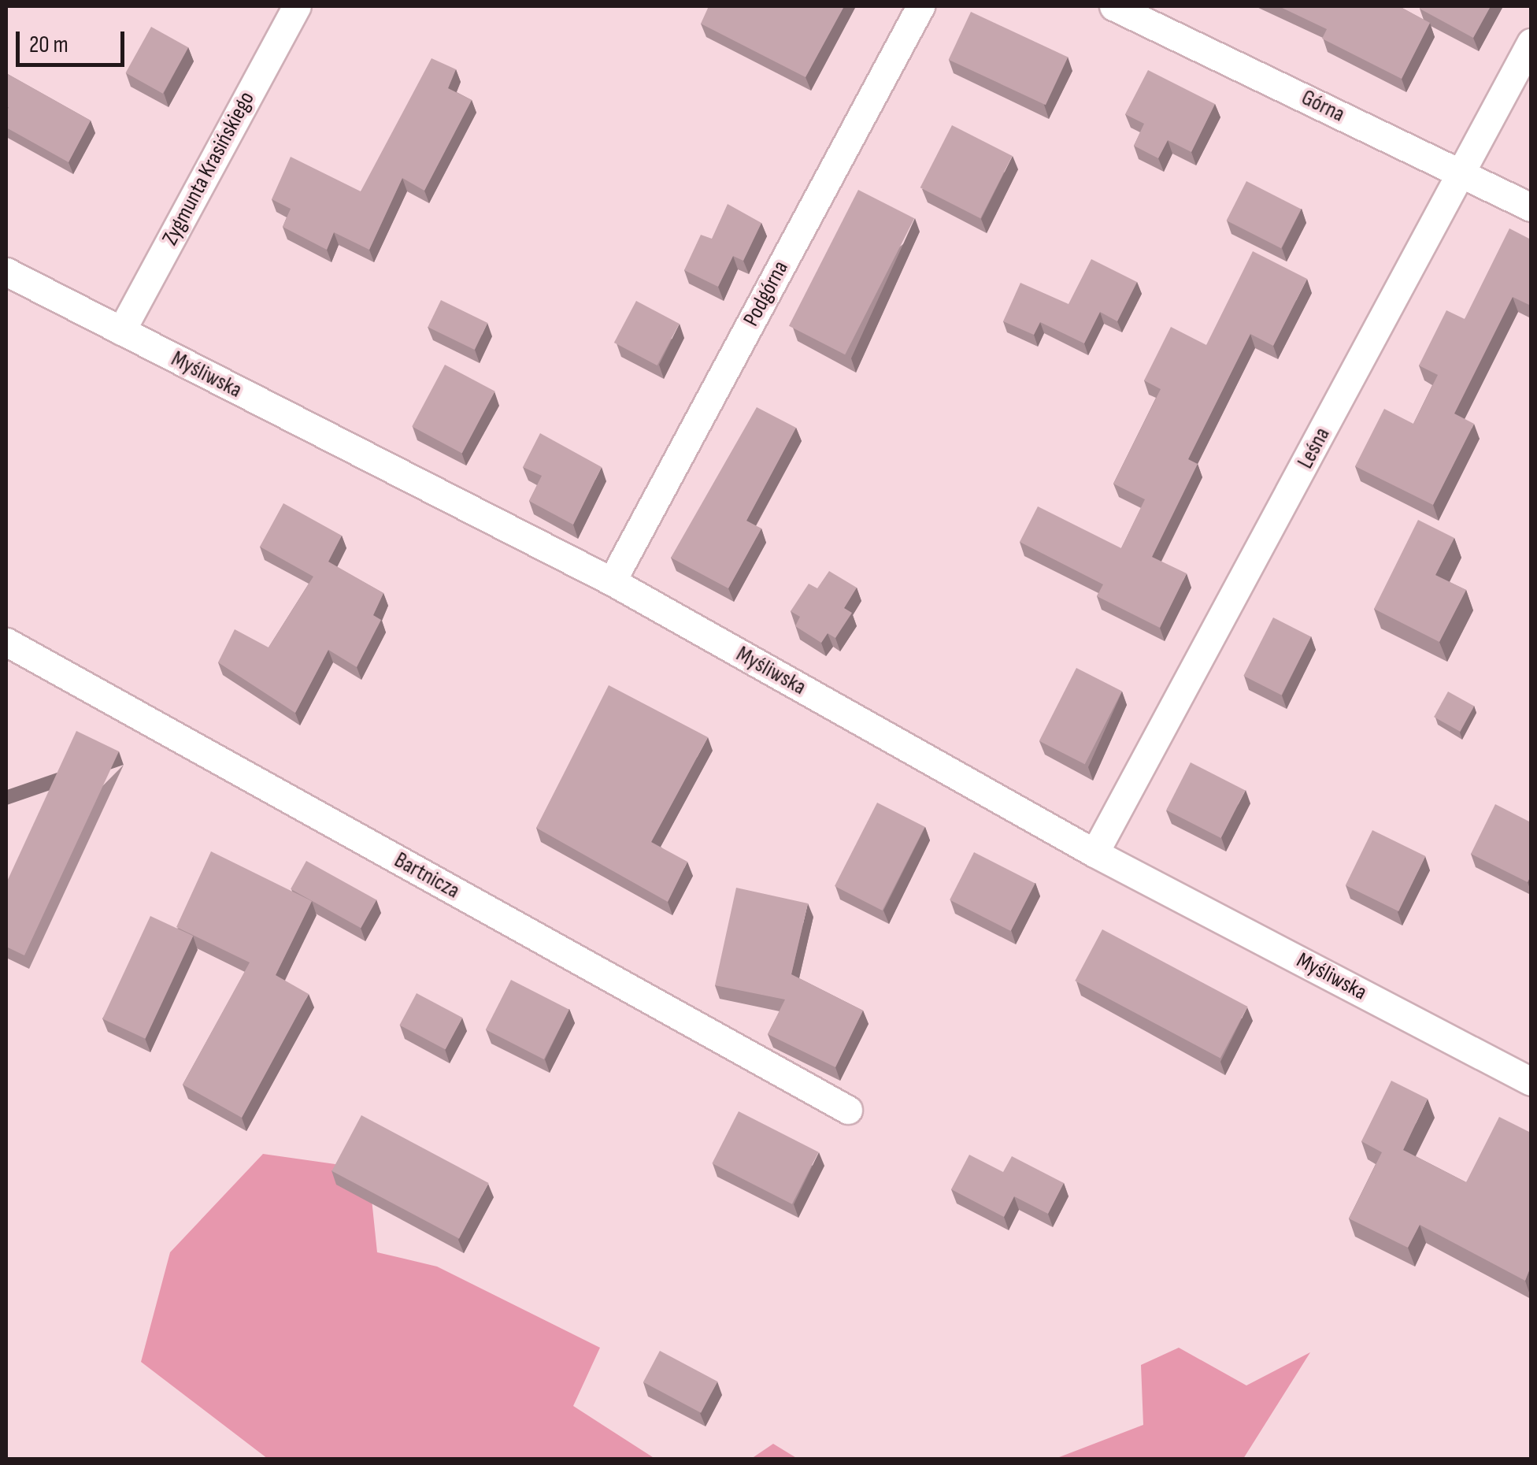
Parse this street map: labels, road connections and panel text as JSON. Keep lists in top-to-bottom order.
{
  "streets": {
    "street": [
      "Górna",
      "Zygmunta Krasińskiego",
      "Podgórna",
      "Myśliwska",
      "Leśna",
      "Bartnicza"
    ]
  },
  "crossings": [
    ["Górna", "Leśna"],
    ["Zygmunta Krasińskiego", "Myśliwska"],
    ["Podgórna", "Myśliwska"],
    ["Myśliwska", "Leśna"]
  ],
  "scale_bar": "20 m"
}
